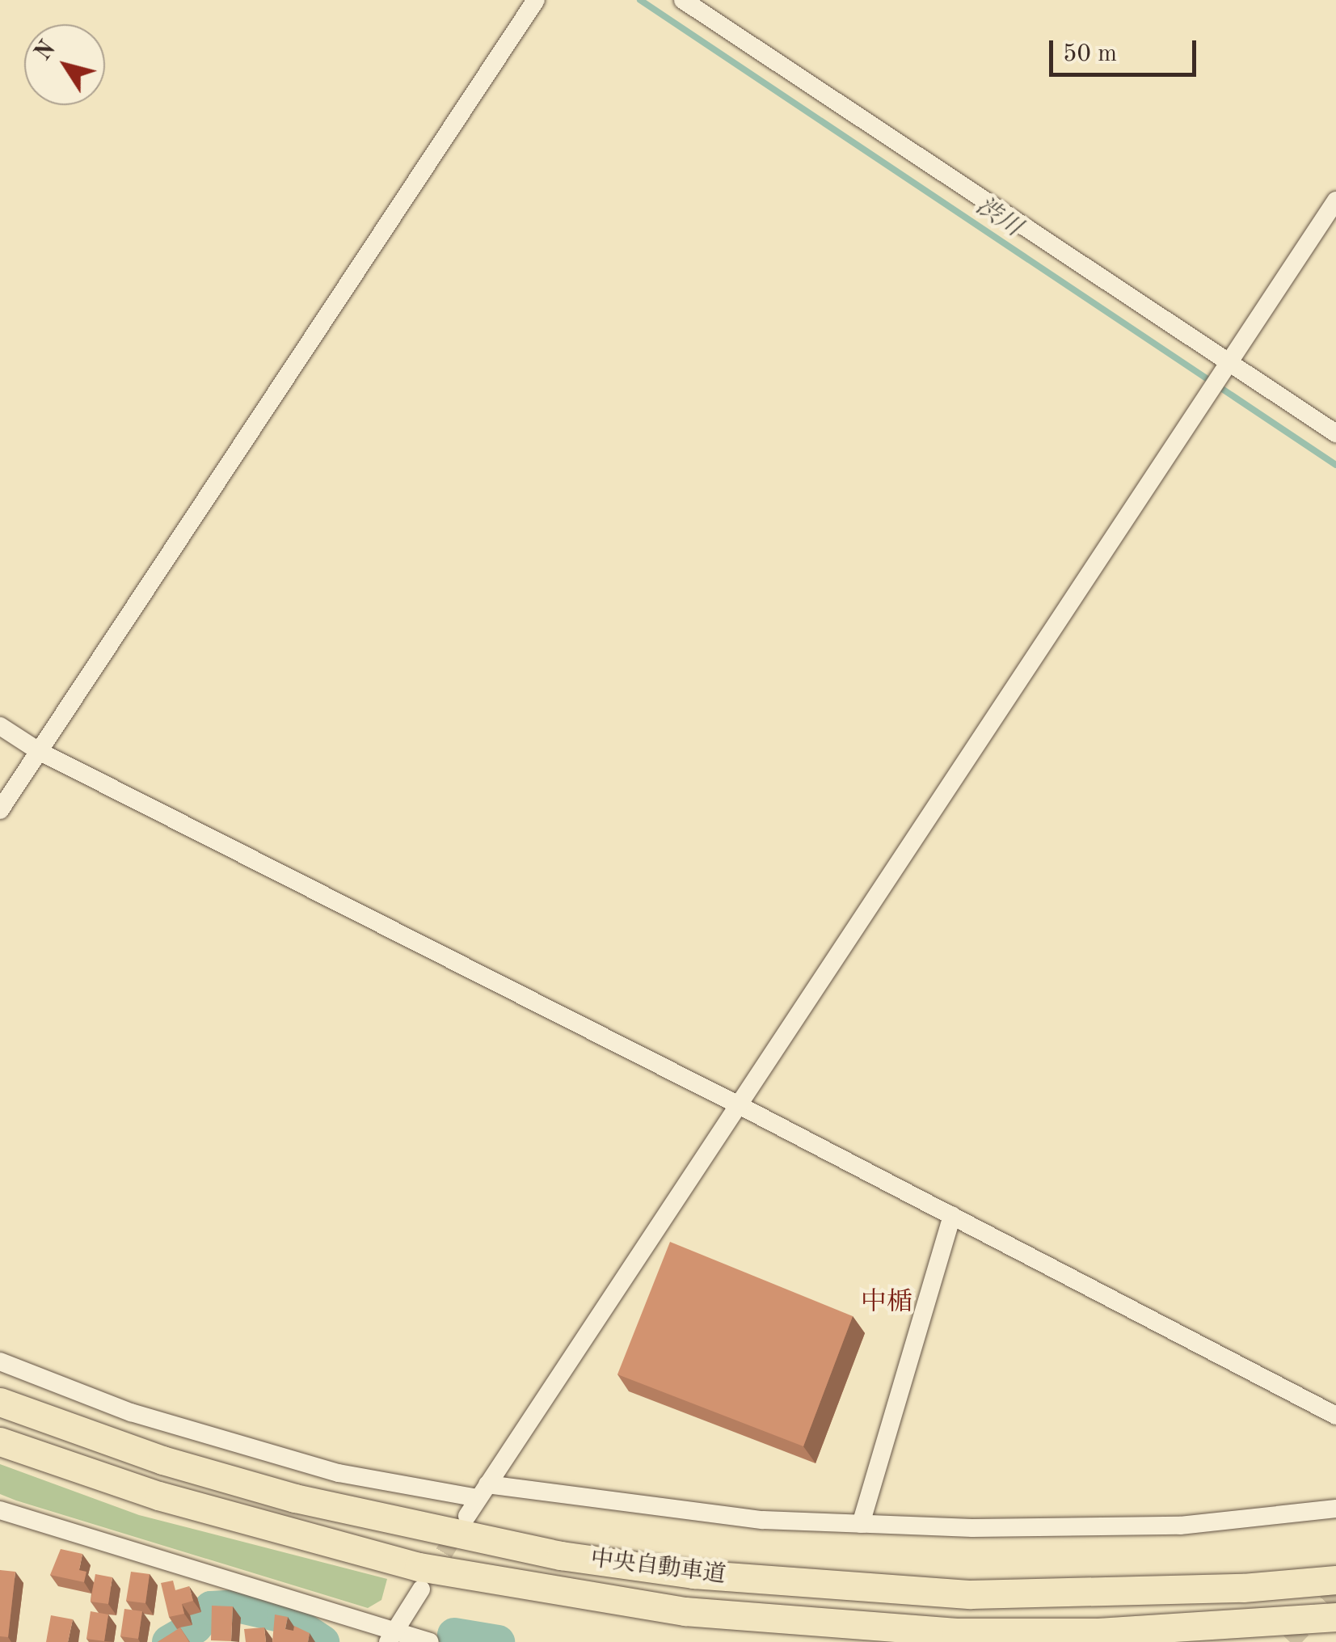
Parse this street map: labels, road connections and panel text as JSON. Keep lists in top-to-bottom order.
{
  "streets": {
    "highway": ["中央自動車道"]
  },
  "districts": ["中楯"],
  "water": ["渋川"],
  "scale_bar": "50 m",
  "north": "top left"
}
